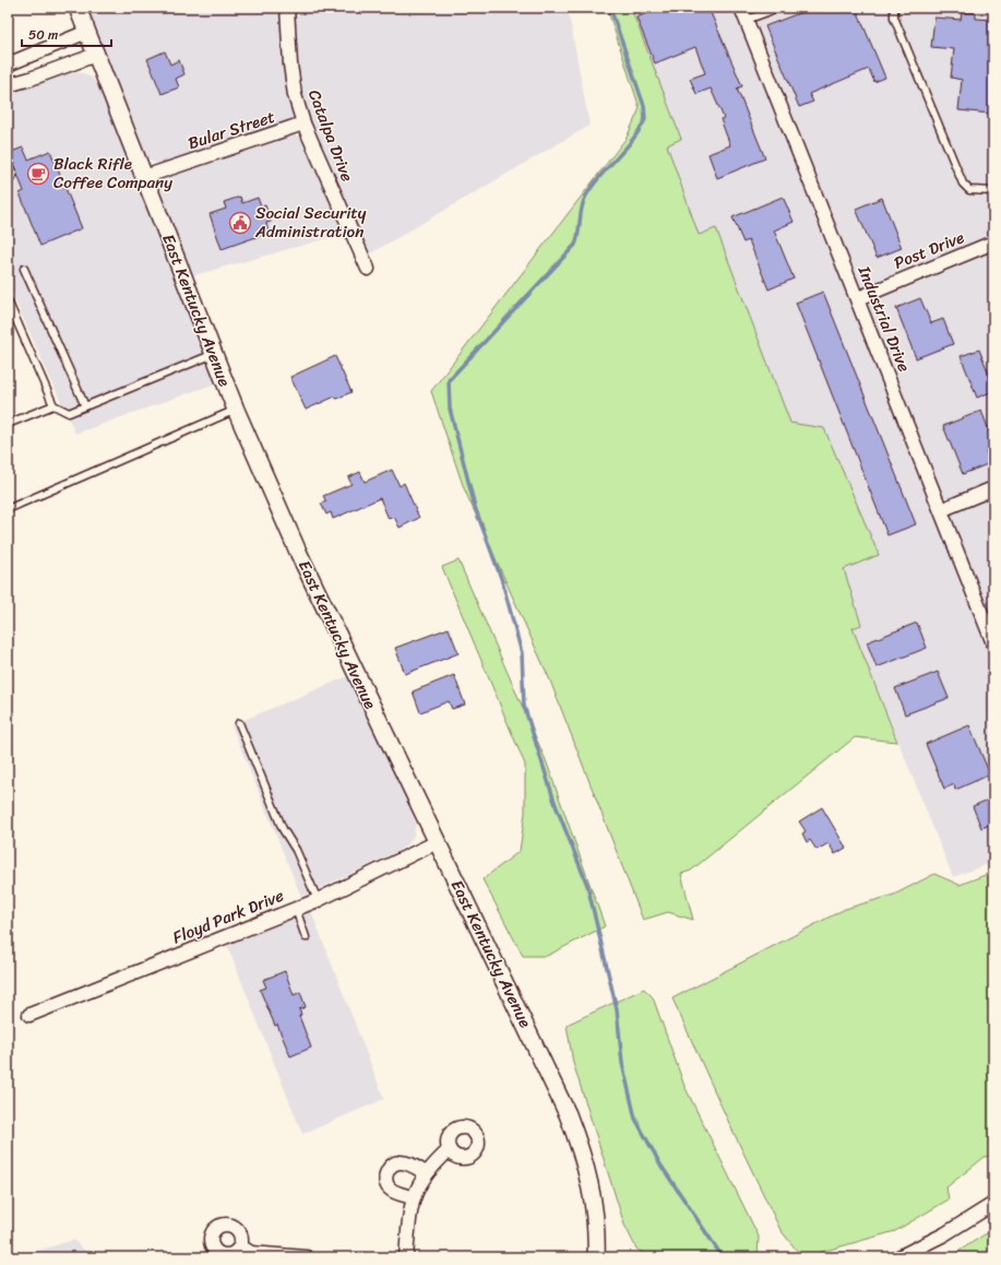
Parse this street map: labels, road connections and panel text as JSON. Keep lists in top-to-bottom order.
{
  "streets": {
    "street": [
      "Bular Street",
      "Catalpa Drive",
      "Post Drive",
      "East Kentucky Avenue",
      "Industrial Drive",
      "Floyd Park Drive"
    ]
  },
  "crossings": [
    ["Bular Street", "Catalpa Drive"],
    ["Bular Street", "East Kentucky Avenue"],
    ["Post Drive", "Industrial Drive"],
    ["East Kentucky Avenue", "Floyd Park Drive"]
  ],
  "places": {
    "cafe": ["Black Rifle Coffee Company"],
    "public building": ["Social Security Administration"]
  },
  "scale_bar": "50 m"
}
